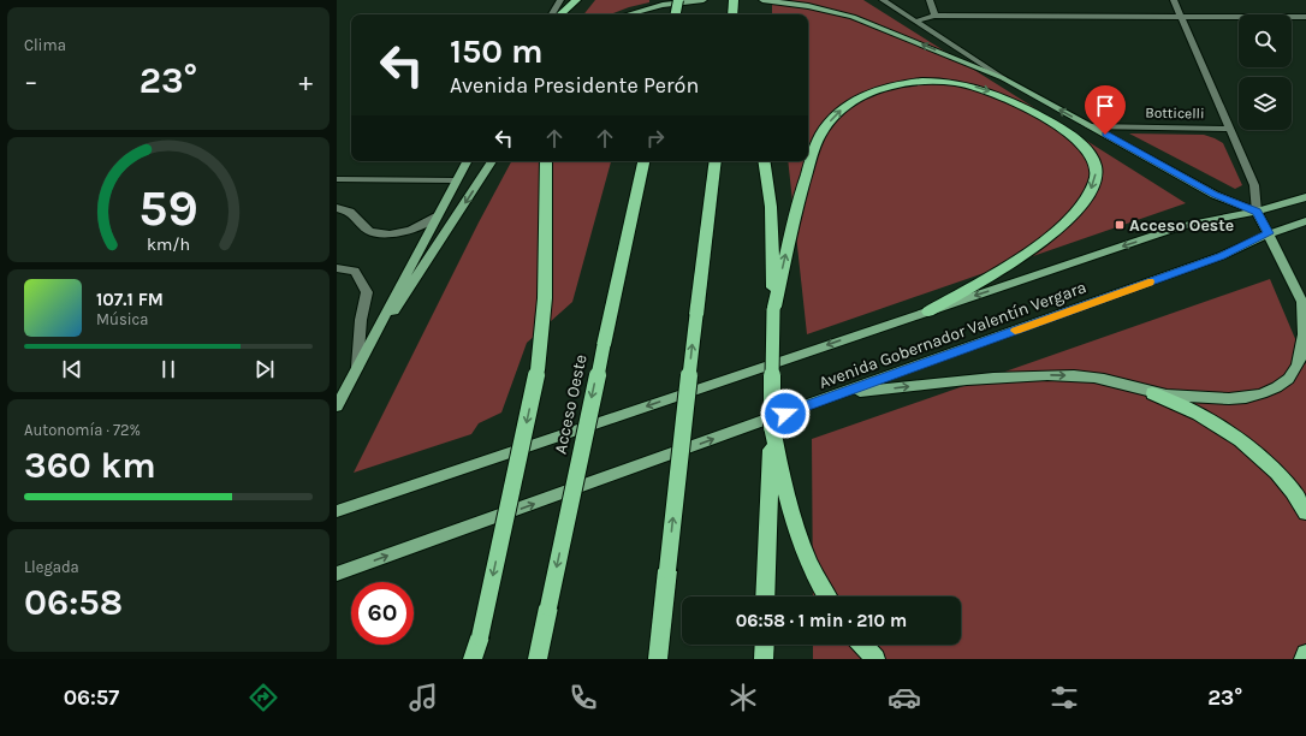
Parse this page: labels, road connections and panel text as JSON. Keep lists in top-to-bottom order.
{
  "streets": {
    "highway": ["Acceso Oeste"],
    "main road": ["Avenida Gobernador Valentín Vergara"],
    "street": ["Botticelli"]
  },
  "places": {
    "transit": ["Acceso Oeste"]
  },
  "page": {
    "tile": [
      "Clima",
      ["Autonomía · 72%", "360 km"],
      ["Llegada", "06:58"]
    ],
    "turn": ["150 m", "Avenida Presidente Perón"],
    "heat": ["−", "23°", "+"],
    "song": ["107.1 FM", "Música"],
    "limit": "60",
    "trip": "06:58 · 1 min · 210 m",
    "tabs": ["06:57", "23°"],
    "gauge": ["59", "km/h"]
  }
}
